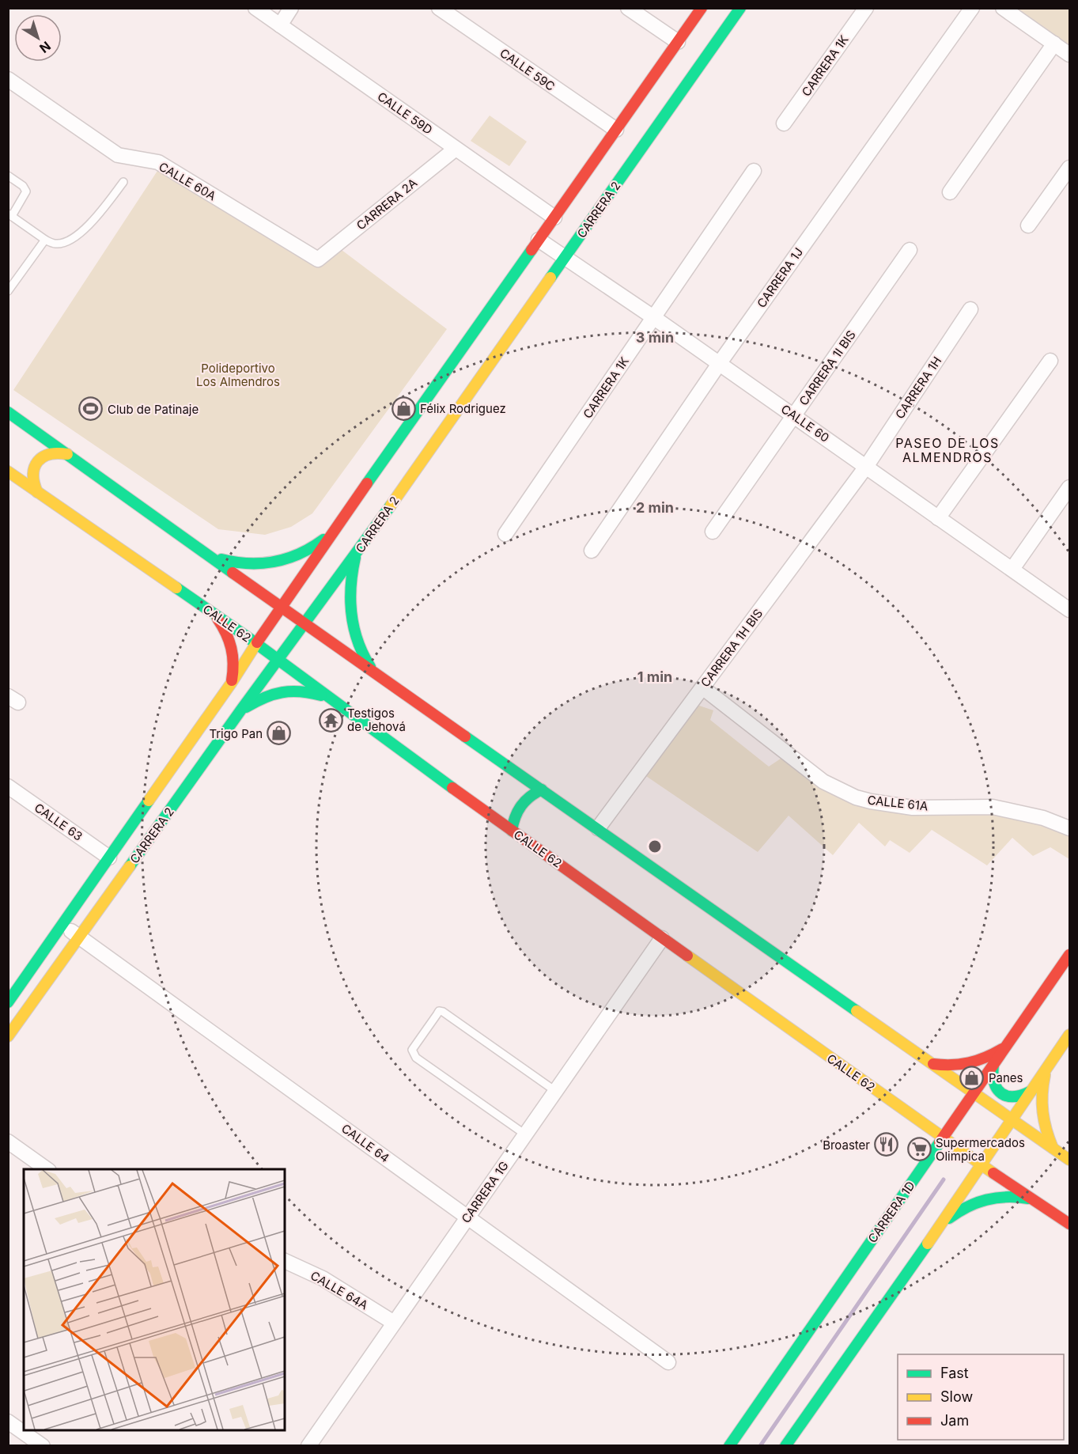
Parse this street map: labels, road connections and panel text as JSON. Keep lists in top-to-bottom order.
{
  "streets": {
    "street": [
      "CARRERA 1K",
      "CALLE 59C",
      "CALLE 59D",
      "CALLE 60A",
      "CARRERA 2A",
      "CARRERA 2",
      "CARRERA 1J",
      "CARRERA 1I BIS",
      "CARRERA 1H",
      "CALLE 60",
      "CALLE 62",
      "CARRERA 1H BIS",
      "CALLE 61A",
      "CALLE 63",
      "CALLE 64",
      "CARRERA 1G",
      "CARRERA 1D",
      "CALLE 64A"
    ]
  },
  "crossings": [
    ["CARRERA 1K", "CALLE 60"],
    ["CALLE 59C", "CARRERA 2"],
    ["CALLE 59D", "CARRERA 2A"],
    ["CALLE 59D", "CARRERA 2"],
    ["CALLE 60A", "CARRERA 2A"],
    ["CARRERA 2", "CALLE 60"],
    ["CARRERA 2", "CALLE 62"],
    ["CARRERA 2", "CALLE 63"],
    ["CARRERA 2", "CALLE 64"],
    ["CARRERA 1J", "CALLE 60"],
    ["CARRERA 1I BIS", "CALLE 60"],
    ["CARRERA 1H", "CALLE 60"],
    ["CARRERA 1H", "CARRERA 1H BIS"],
    ["CALLE 60", "CARRERA 1H BIS"],
    ["CALLE 62", "CARRERA 1G"],
    ["CALLE 62", "CARRERA 1D"],
    ["CARRERA 1H BIS", "CALLE 61A"],
    ["CALLE 64", "CARRERA 1G"],
    ["CARRERA 1G", "CALLE 64A"]
  ],
  "districts": ["PASEO DE LOS ALMENDROS"],
  "parks": ["Polideportivo Los Almendros"],
  "places": {
    "shop": ["Félix Rodriguez", "Trigo Pan", "Panes"],
    "sports": ["Club de Patinaje"],
    "temple": ["Testigos de Jehová"],
    "restaurant": ["Broaster"],
    "supermarket": ["Supermercados Olimpica"]
  },
  "legend": ["Fast", "Slow", "Jam"],
  "north": "bottom right",
  "rings": ["3 min", "2 min", "1 min"]
}
